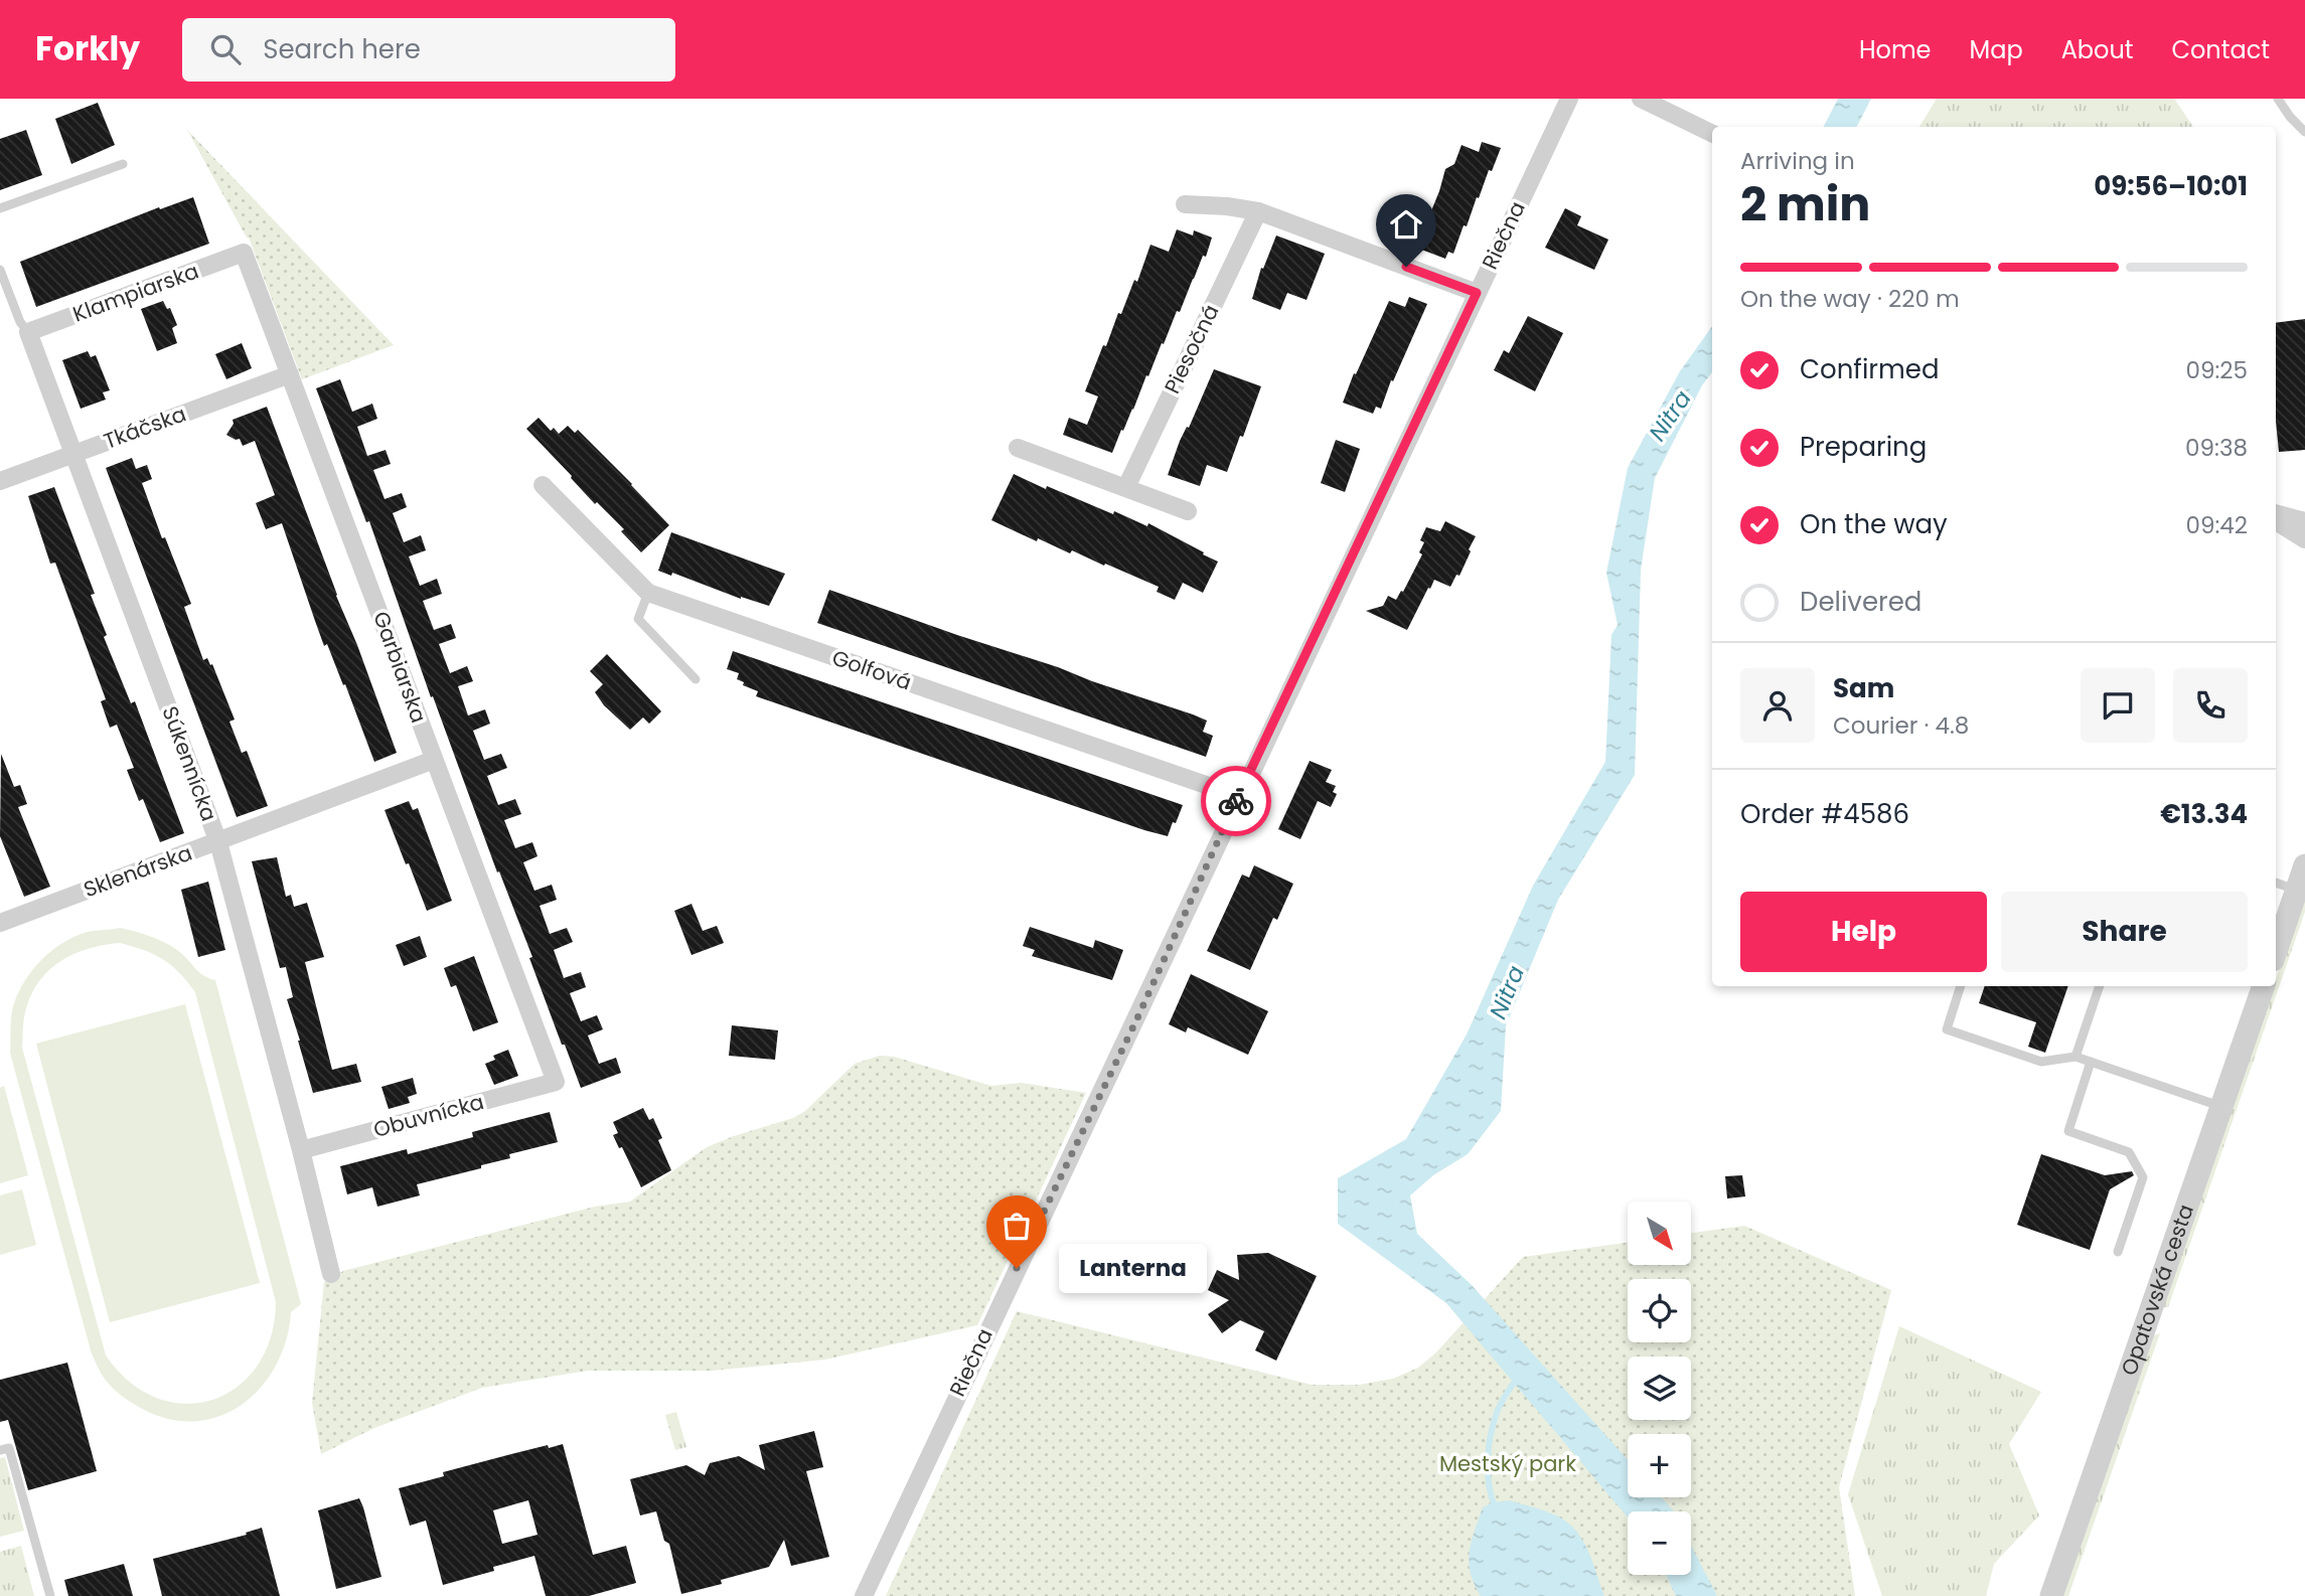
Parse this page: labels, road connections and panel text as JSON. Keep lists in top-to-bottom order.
{
  "streets": {
    "street": [
      "Riečna",
      "Klampiarska",
      "Piesočná",
      "Tkáčska",
      "Garbiarska",
      "Golfová",
      "Súkennícka",
      "Sklenárska",
      "Obuvnícka",
      "Opatovská cesta"
    ]
  },
  "crossings": [
    ["Riečna", "Golfová"],
    ["Klampiarska", "Garbiarska"],
    ["Klampiarska", "Súkennícka"],
    ["Tkáčska", "Garbiarska"],
    ["Tkáčska", "Súkennícka"],
    ["Garbiarska", "Sklenárska"],
    ["Garbiarska", "Obuvnícka"],
    ["Súkennícka", "Sklenárska"],
    ["Súkennícka", "Obuvnícka"]
  ],
  "water": ["Nitra"],
  "parks": ["Mestský park"],
  "places": ["Lanterna"],
  "north": "bottom right",
  "page": {
    "header": "Forkly",
    "search": "Search here",
    "nav": [
      "Home",
      "Map",
      "About",
      "Contact"
    ],
    "heading": ["2 min", "Arriving in", "09:56–10:01"],
    "panel": [
      "Sam",
      "Courier · 4.8",
      "Order #4586",
      "€13.34"
    ],
    "bar": "On the way · 220 m",
    "list": [
      ["Confirmed", "09:25"],
      ["Preparing", "09:38"],
      ["On the way", "09:42"],
      "Delivered"
    ],
    "buttons": ["Help", "Share"],
    "map_buttons": ["+", "−"],
    "bubble": "Lanterna"
  }
}
